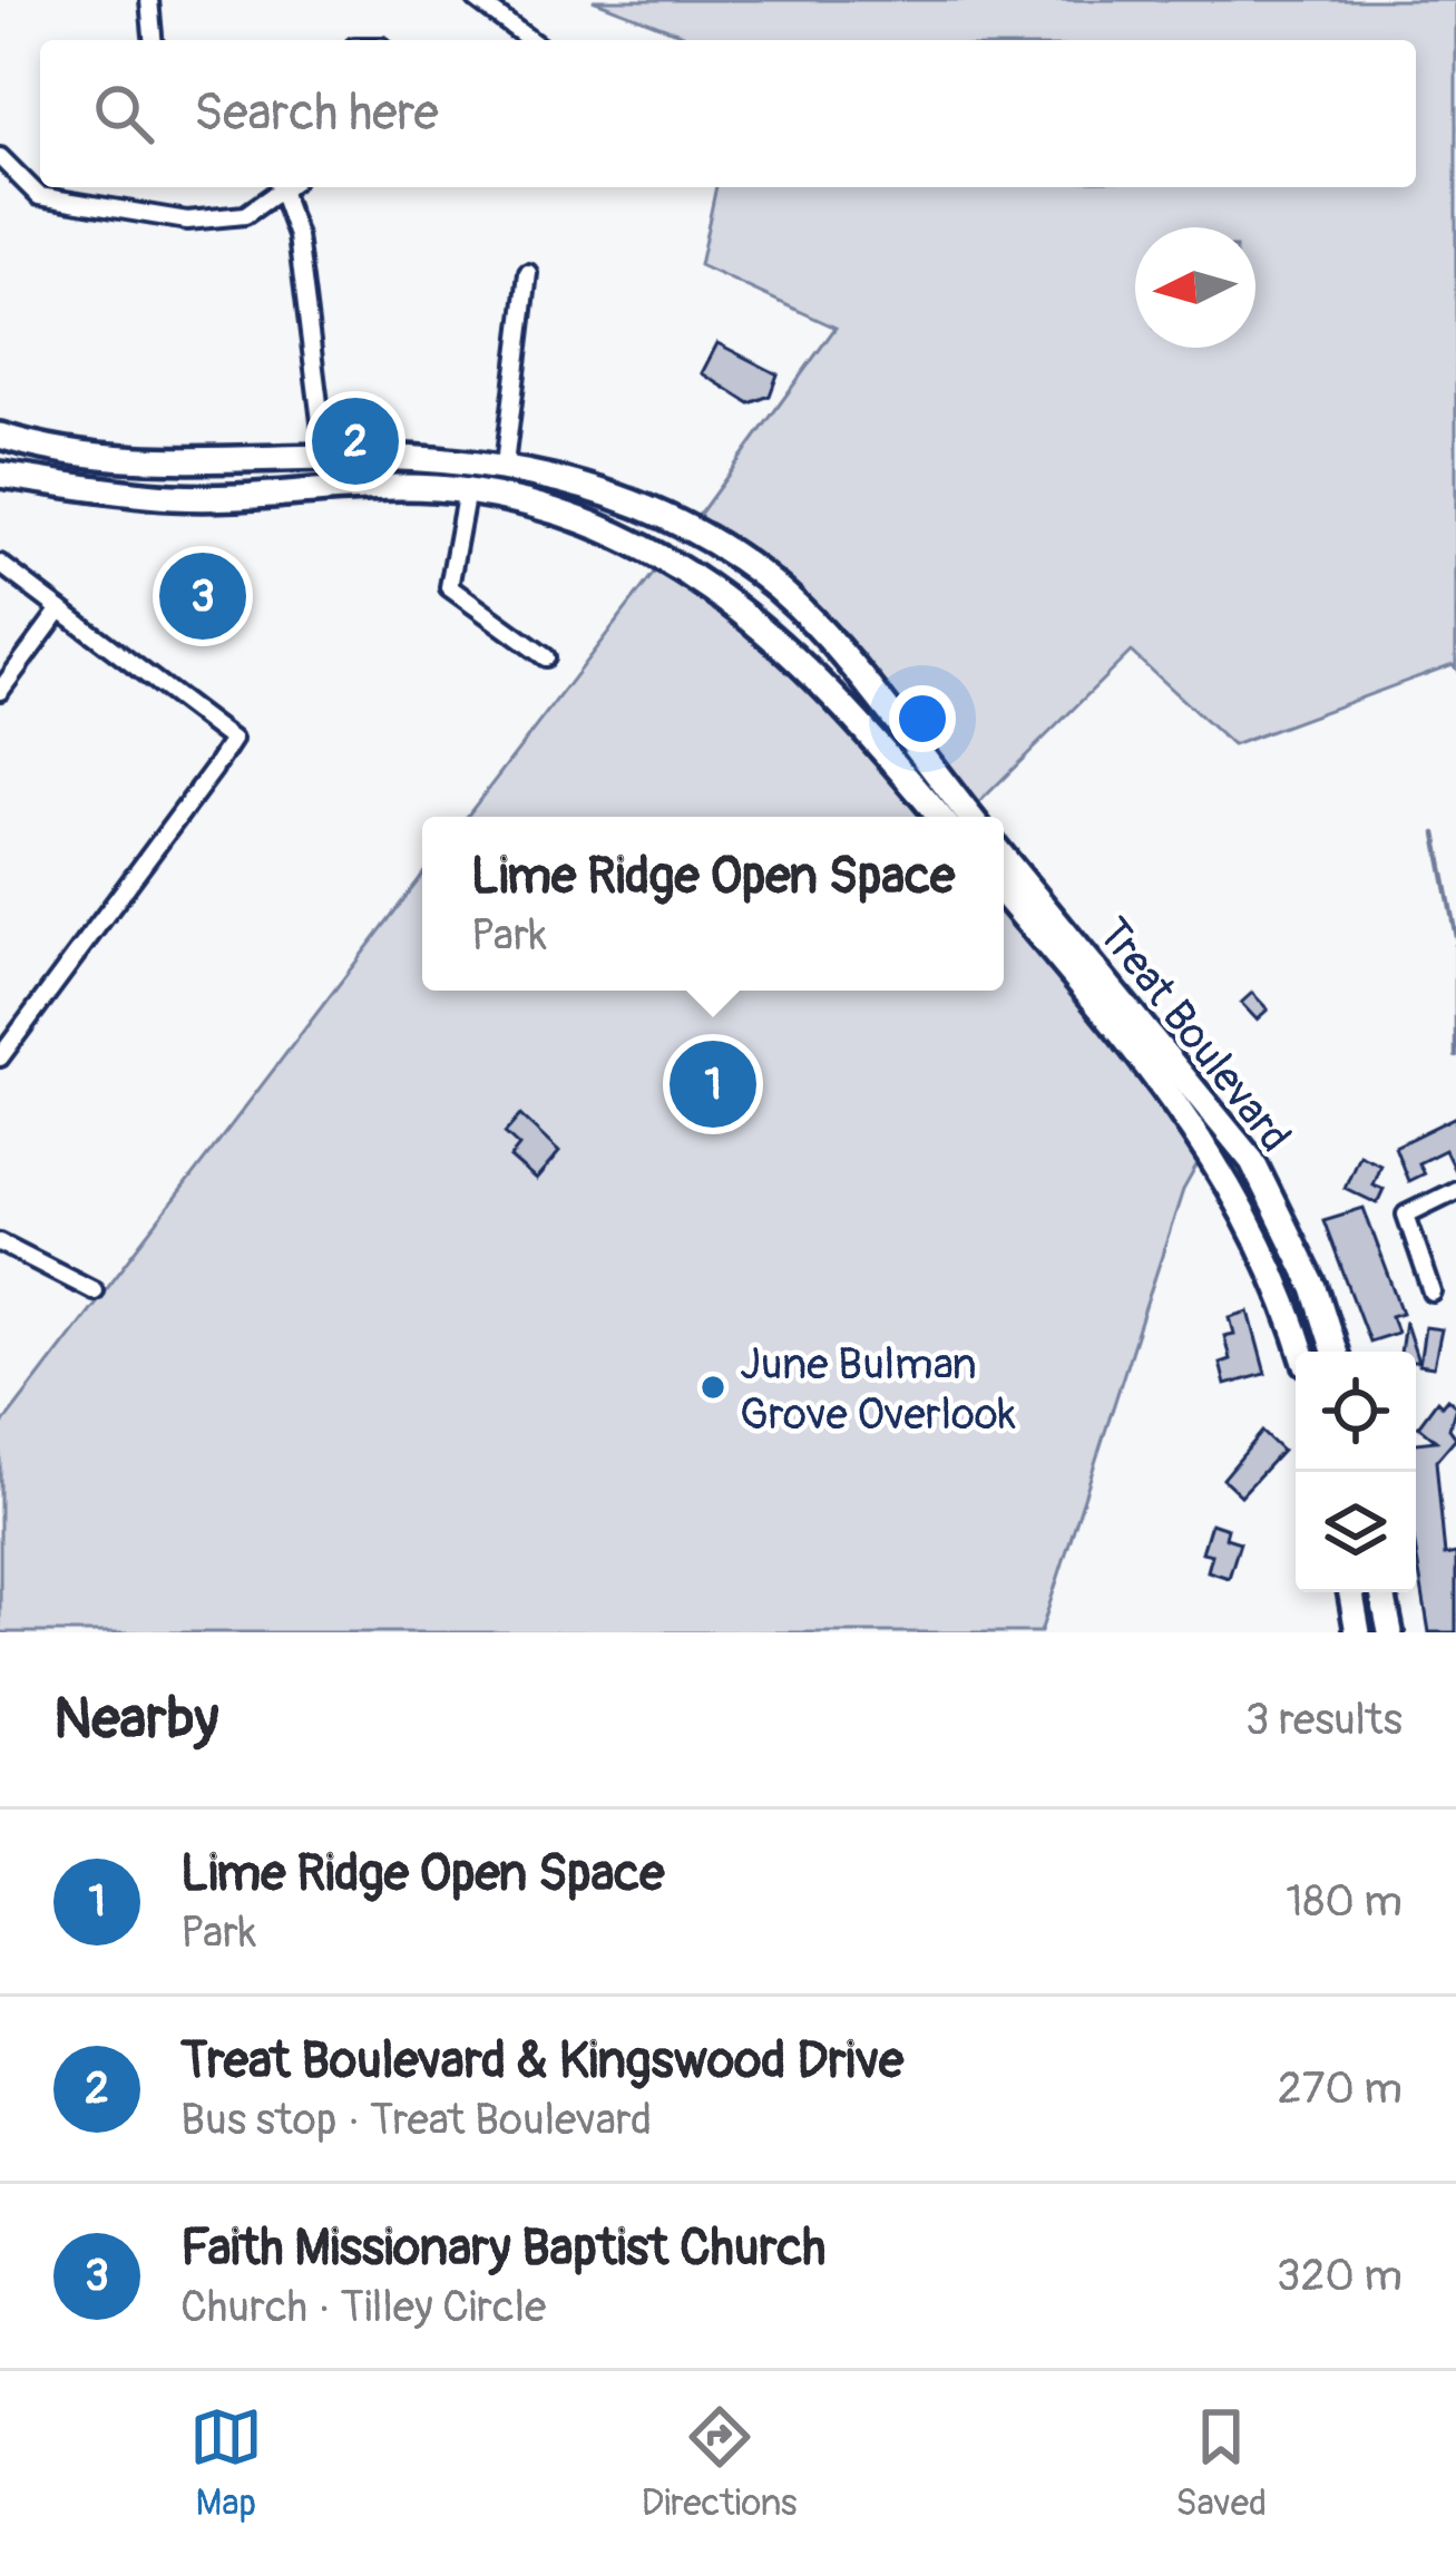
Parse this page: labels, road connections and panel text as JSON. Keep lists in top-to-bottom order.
{
  "streets": {
    "main road": ["Treat Boulevard"]
  },
  "places": ["June Bulman Grove Overlook"],
  "north": "left",
  "page": {
    "search": "Search here",
    "pins": ["2", "3", "1"],
    "popup": ["Lime Ridge Open Space", "Park"],
    "heading": ["Nearby", "3 results"],
    "list": [
      {
        "mark": "1",
        "name": "Lime Ridge Open Space",
        "note": "Park",
        "value": "180 m"
      },
      {
        "mark": "2",
        "name": "Treat Boulevard & Kingswood Drive",
        "note": "Bus stop · Treat Boulevard",
        "value": "270 m"
      },
      {
        "mark": "3",
        "name": "Faith Missionary Baptist Church",
        "note": "Church · Tilley Circle",
        "value": "320 m"
      }
    ],
    "nav": ["Map", "Directions", "Saved"]
  }
}
